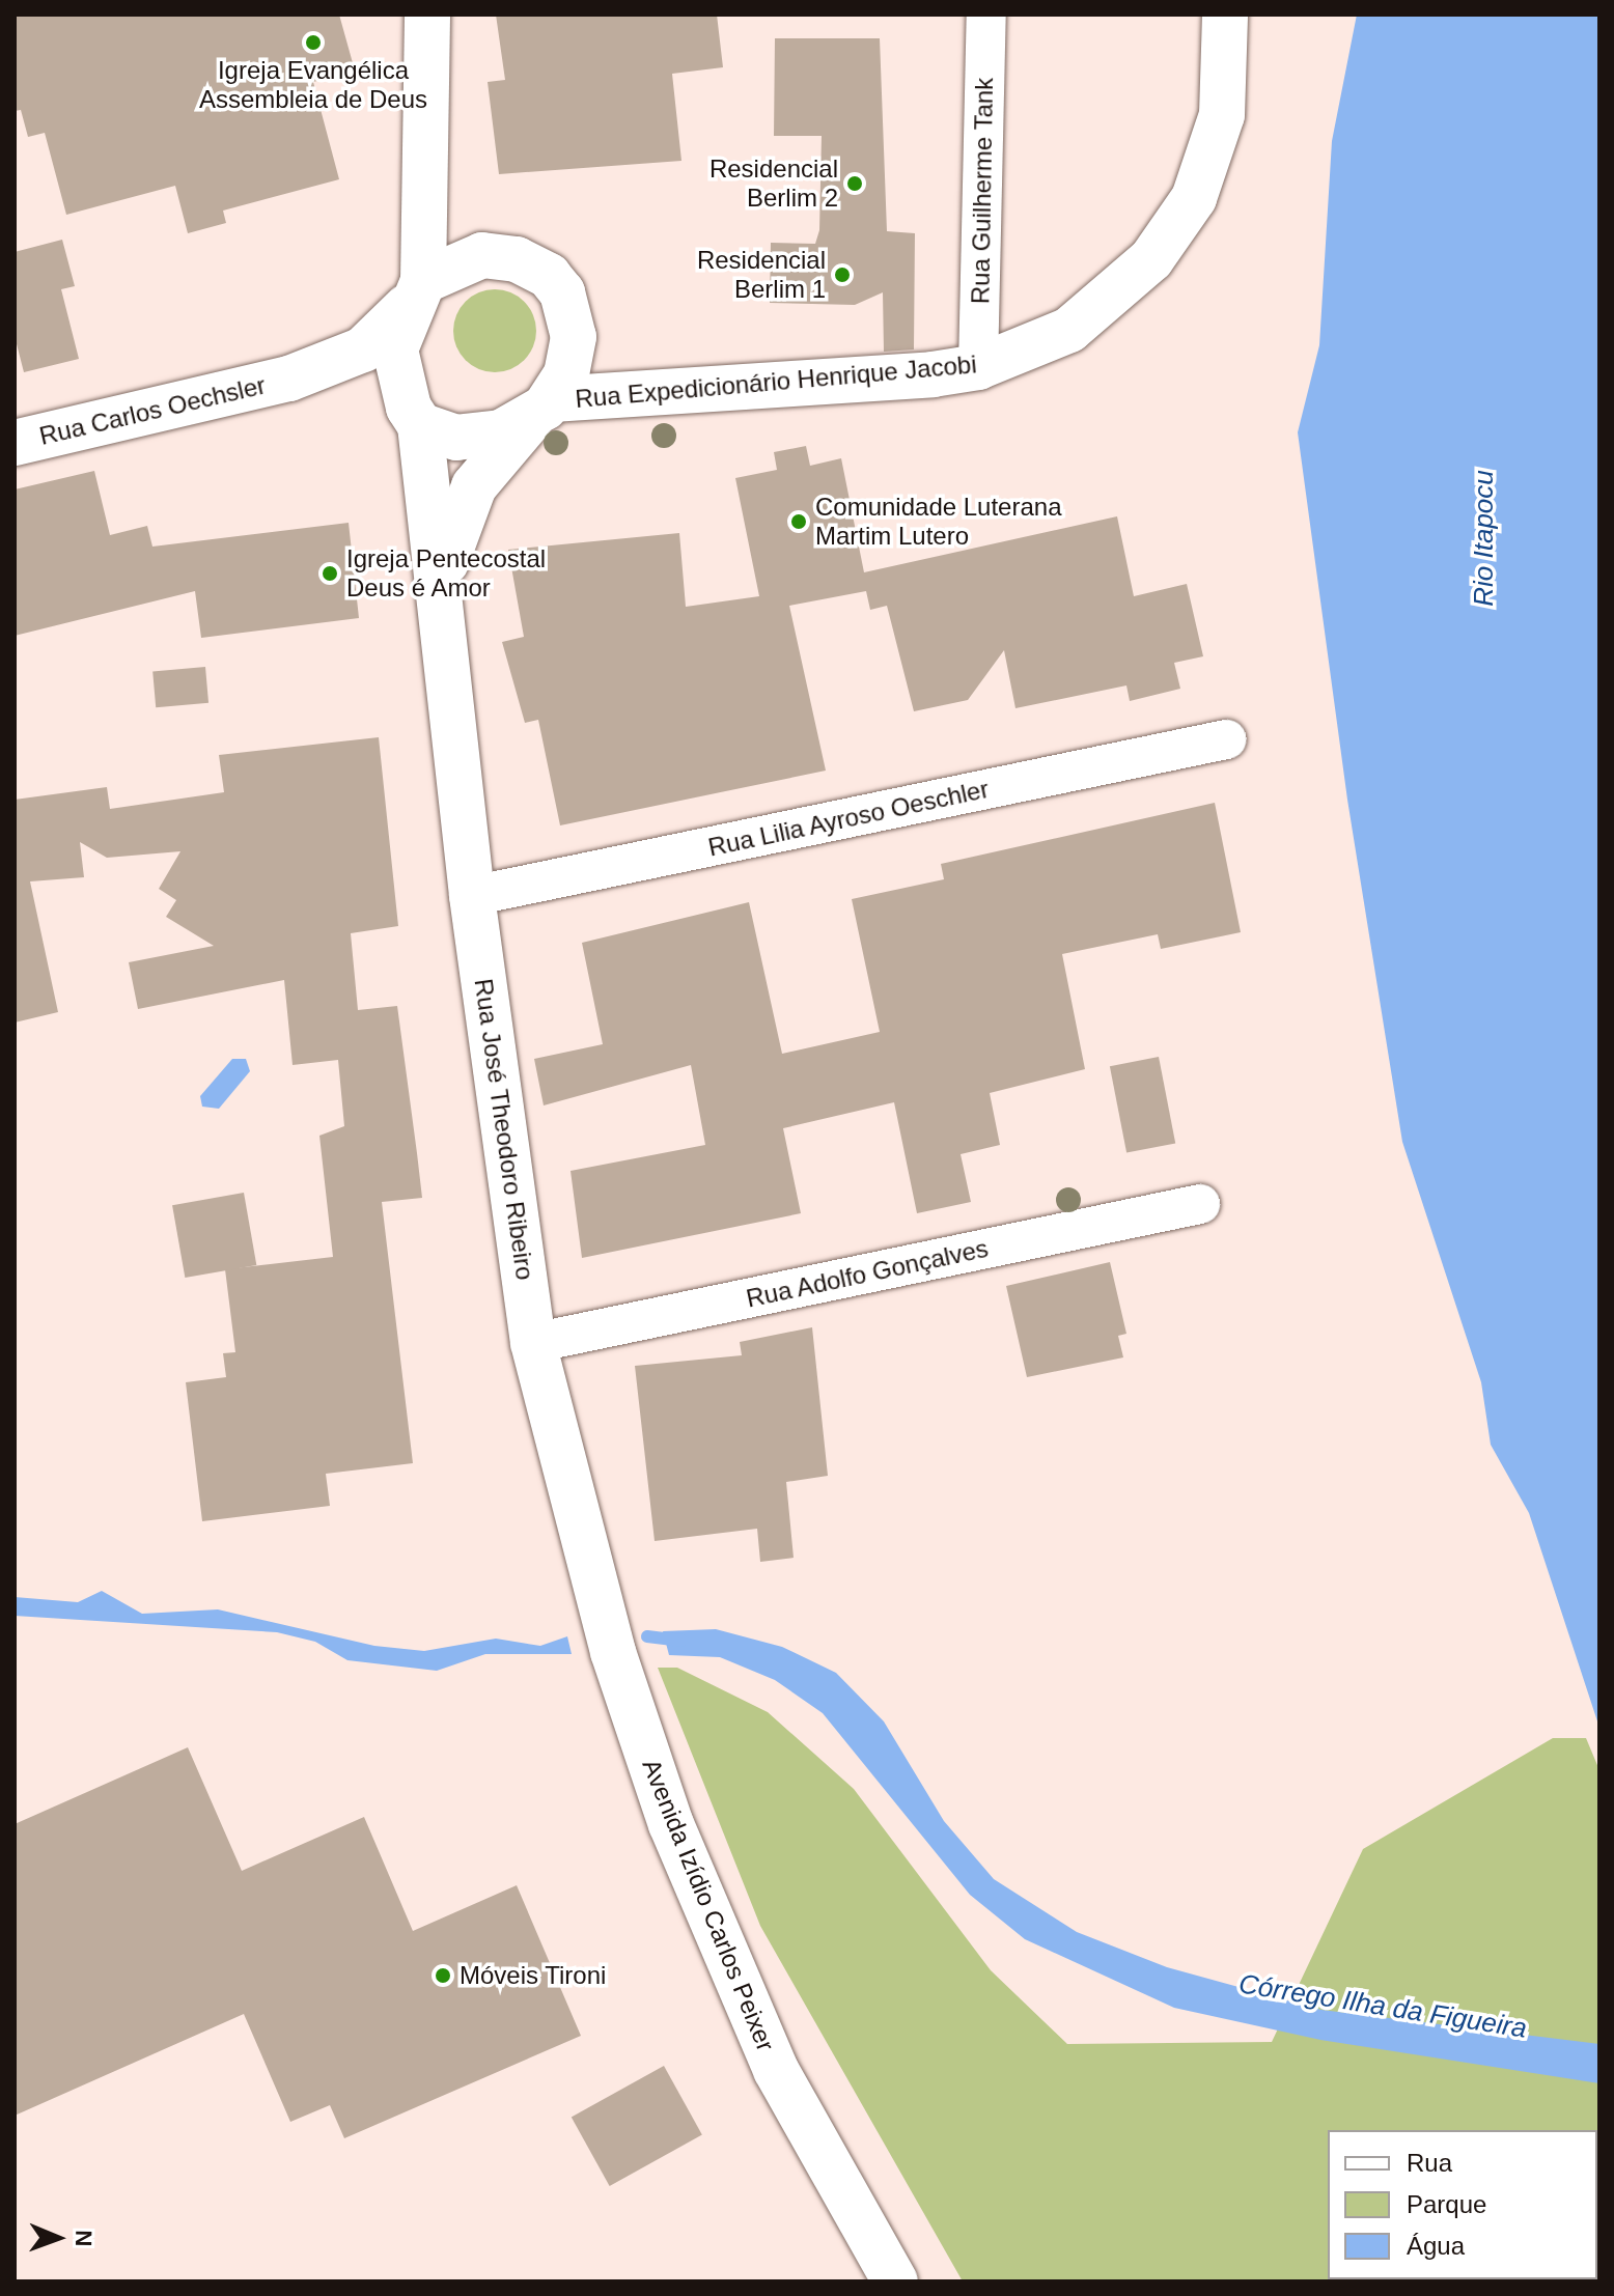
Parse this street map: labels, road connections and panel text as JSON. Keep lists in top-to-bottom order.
{
  "streets": {
    "main road": [
      "Rua Expedicionário Henrique Jacobi",
      "Rua Carlos Oechsler",
      "Rua José Theodoro Ribeiro",
      "Avenida Izídio Carlos Peixer"
    ],
    "street": ["Rua Guilherme Tank", "Rua Lilia Ayroso Oeschler", "Rua Adolfo Gonçalves"]
  },
  "crossings": [
    ["Rua Guilherme Tank", "Rua Expedicionário Henrique Jacobi"],
    ["Rua Expedicionário Henrique Jacobi", "Rua Carlos Oechsler"],
    ["Rua Expedicionário Henrique Jacobi", "Rua José Theodoro Ribeiro"],
    ["Rua Carlos Oechsler", "Rua José Theodoro Ribeiro"],
    ["Rua Lilia Ayroso Oeschler", "Rua José Theodoro Ribeiro"],
    ["Rua José Theodoro Ribeiro", "Rua Adolfo Gonçalves"],
    ["Rua José Theodoro Ribeiro", "Avenida Izídio Carlos Peixer"]
  ],
  "water": ["Rio Itapocu", "Córrego Ilha da Figueira"],
  "places": [
    "Igreja Evangélica Assembleia de Deus",
    "Residencial Berlim 2",
    "Residencial Berlim 1",
    "Comunidade Luterana Martim Lutero",
    "Igreja Pentecostal Deus é Amor",
    "Móveis Tironi"
  ],
  "legend": ["Rua", "Parque", "Água"],
  "north": "right"
}
